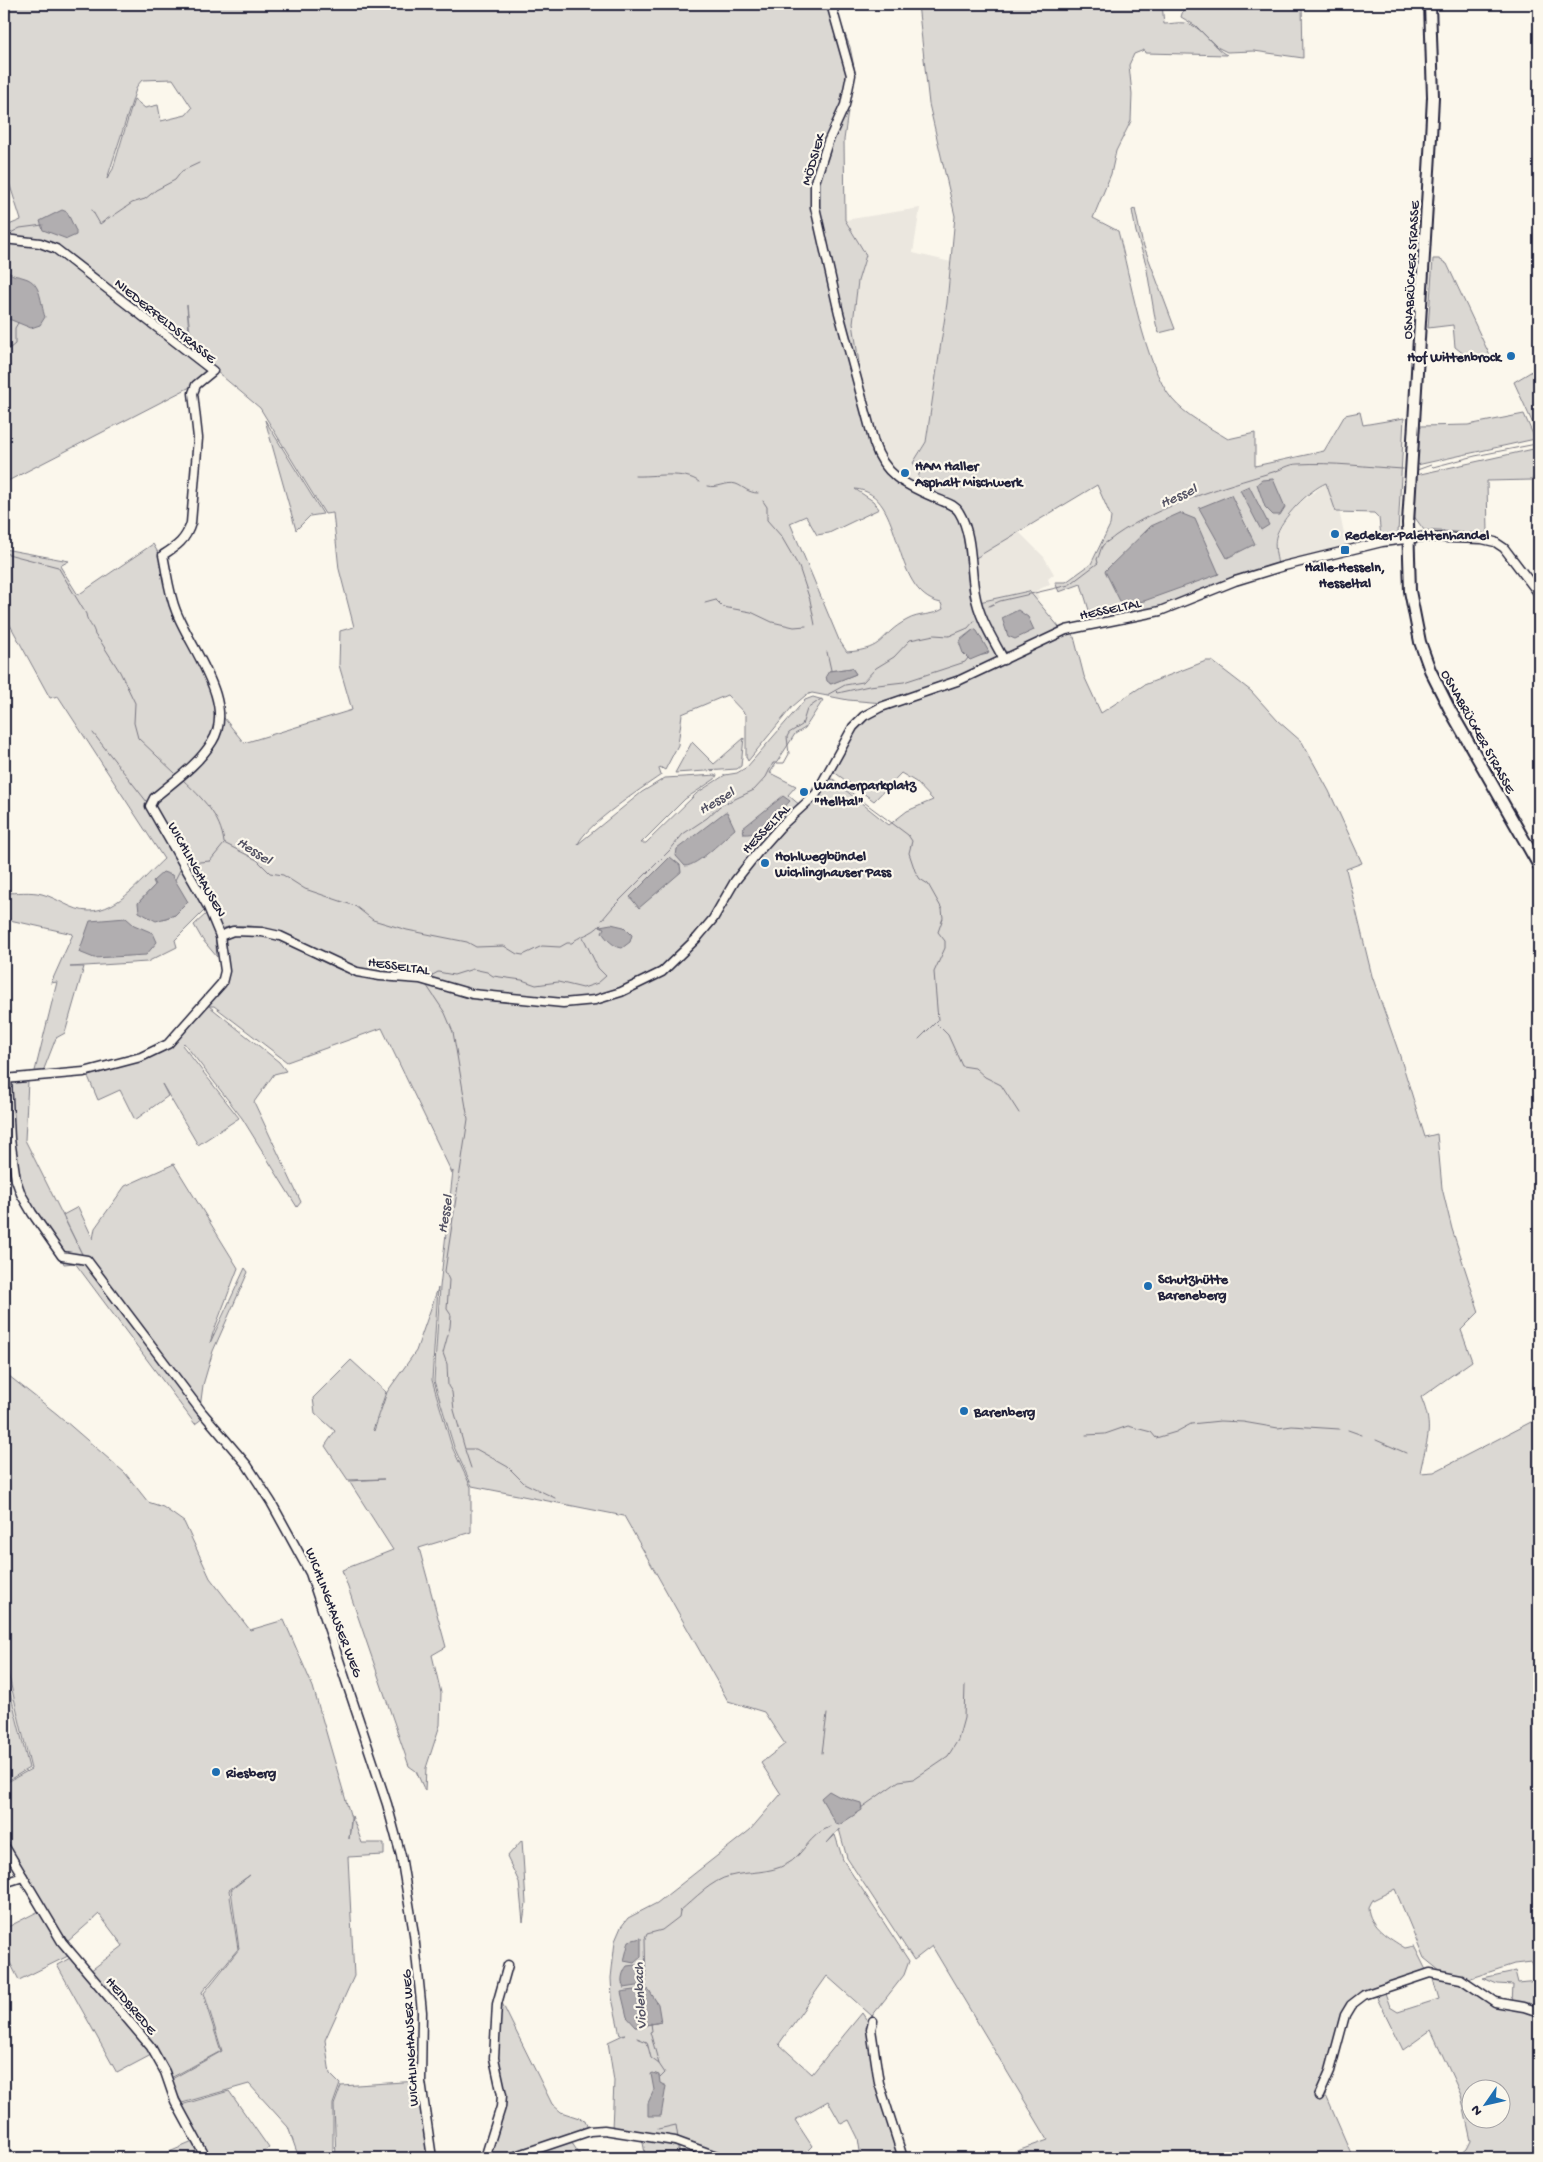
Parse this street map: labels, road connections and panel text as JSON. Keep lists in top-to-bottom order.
{
  "streets": {
    "main road": ["OSNABRÜCKER STRASSE"],
    "street": [
      "MÖDSIEK",
      "NIEDERFELDSTRASSE",
      "HESSELTAL",
      "WICHLINGHAUSEN",
      "WICHLINGHAUSER WEG",
      "HEIDBREDE"
    ]
  },
  "crossings": [
    ["MÖDSIEK", "HESSELTAL"],
    ["OSNABRÜCKER STRASSE", "HESSELTAL"],
    ["NIEDERFELDSTRASSE", "WICHLINGHAUSEN"],
    ["HESSELTAL", "WICHLINGHAUSEN"],
    ["WICHLINGHAUSEN", "WICHLINGHAUSER WEG"]
  ],
  "water": ["Hessel", "Violenbach"],
  "places": {
    "other": [
      "Hof Wittenbrock",
      "HAM Haller Asphalt Mischwerk",
      "Redeker-Palettenhandel",
      "Wanderparkplatz \"Helltal\"",
      "Hohlwegbündel Wichlinghauser Pass",
      "Schutzhütte Bareneberg",
      "Barenberg",
      "Riesberg"
    ],
    "transit": ["Halle-Hesseln, Hesseltal"]
  },
  "north": "bottom left"
}
